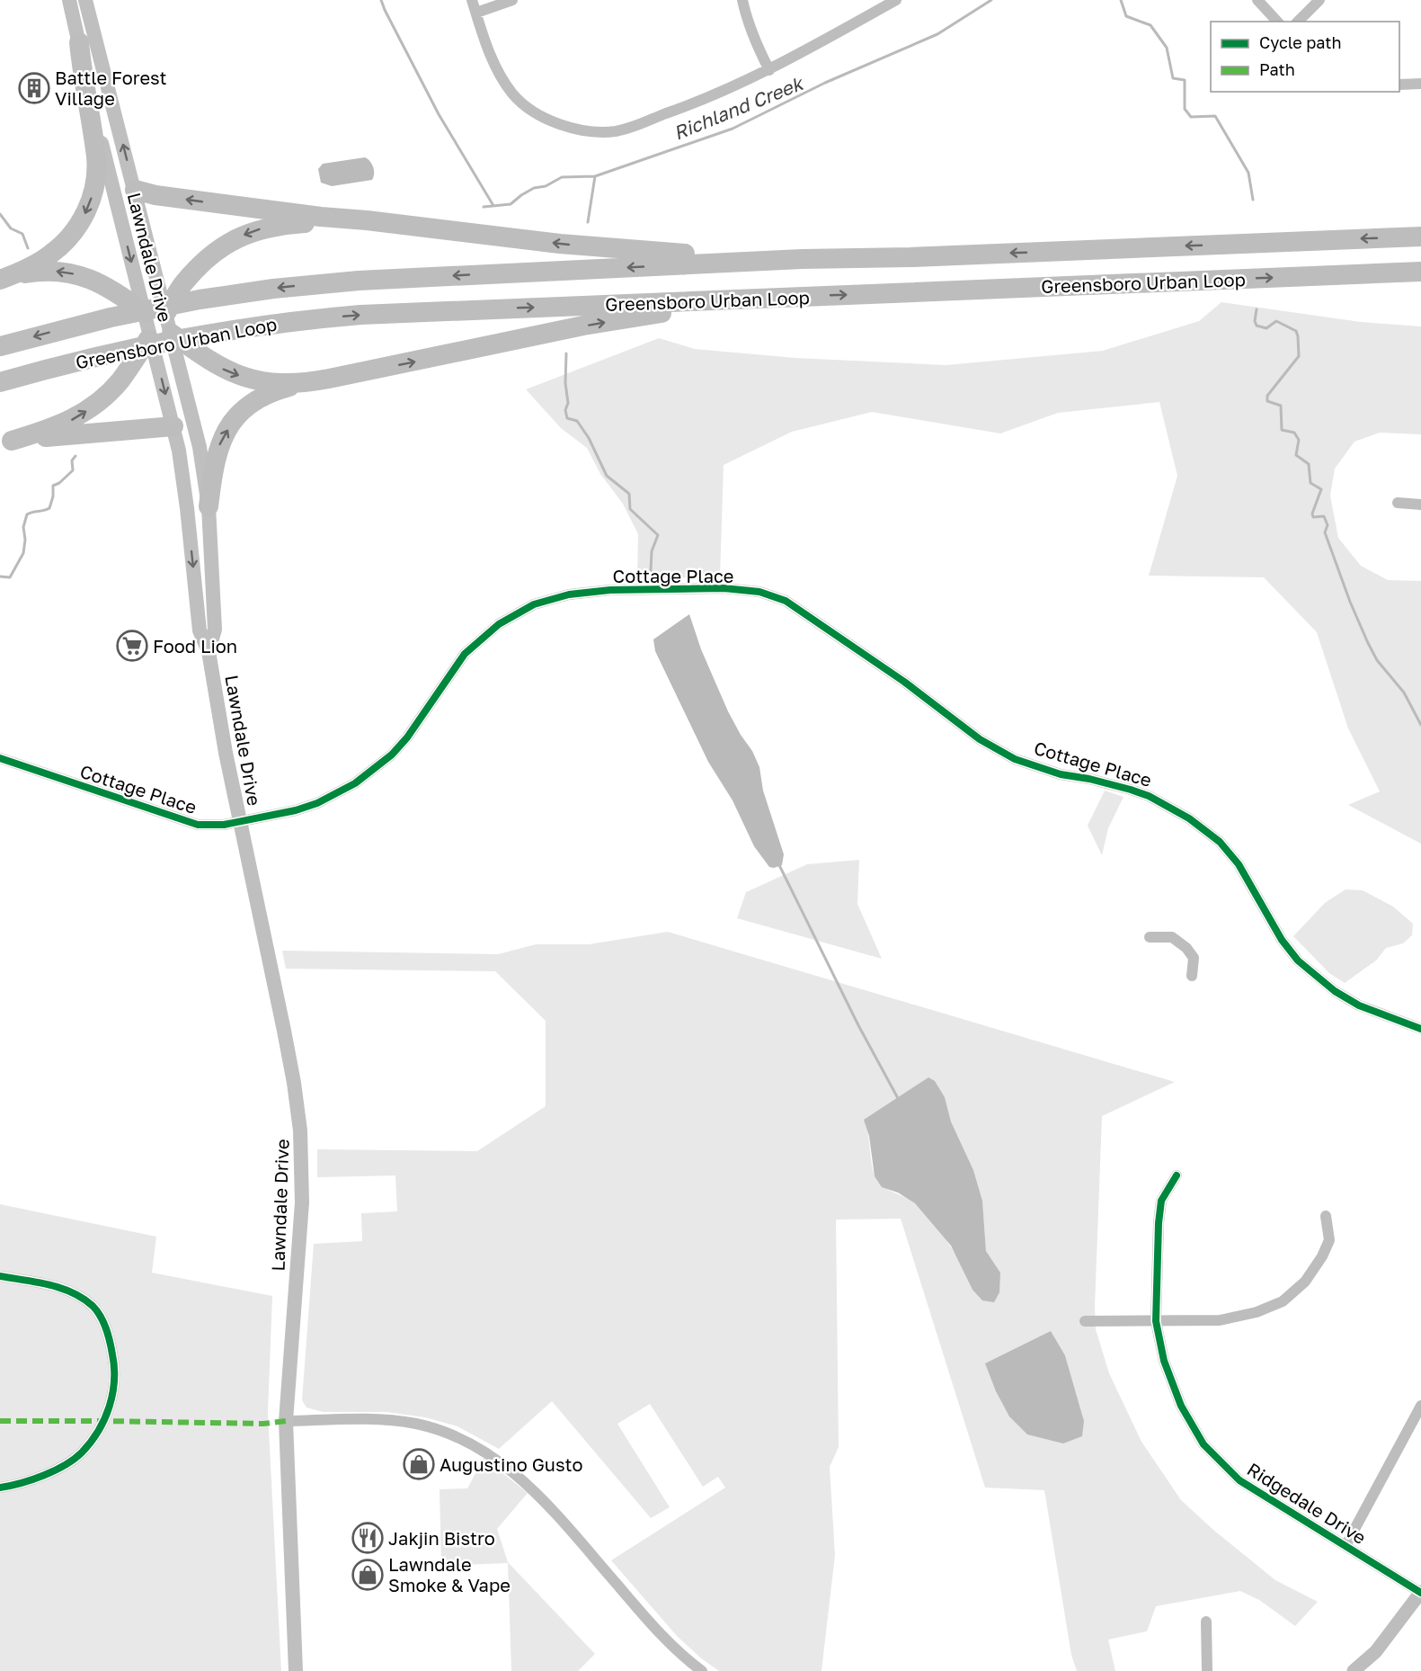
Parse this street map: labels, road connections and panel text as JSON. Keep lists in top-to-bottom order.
{
  "streets": {
    "highway": ["Greensboro Urban Loop"],
    "main road": ["Lawndale Drive"],
    "street": ["Cottage Place", "Ridgedale Drive"]
  },
  "crossings": [
    ["Lawndale Drive", "Cottage Place"]
  ],
  "water": ["Richland Creek"],
  "places": {
    "building": ["Battle Forest Village"],
    "supermarket": ["Food Lion"],
    "shop": ["Augustino Gusto", "Lawndale Smoke & Vape"],
    "restaurant": ["Jakjin Bistro"]
  },
  "legend": ["Cycle path", "Path"]
}
